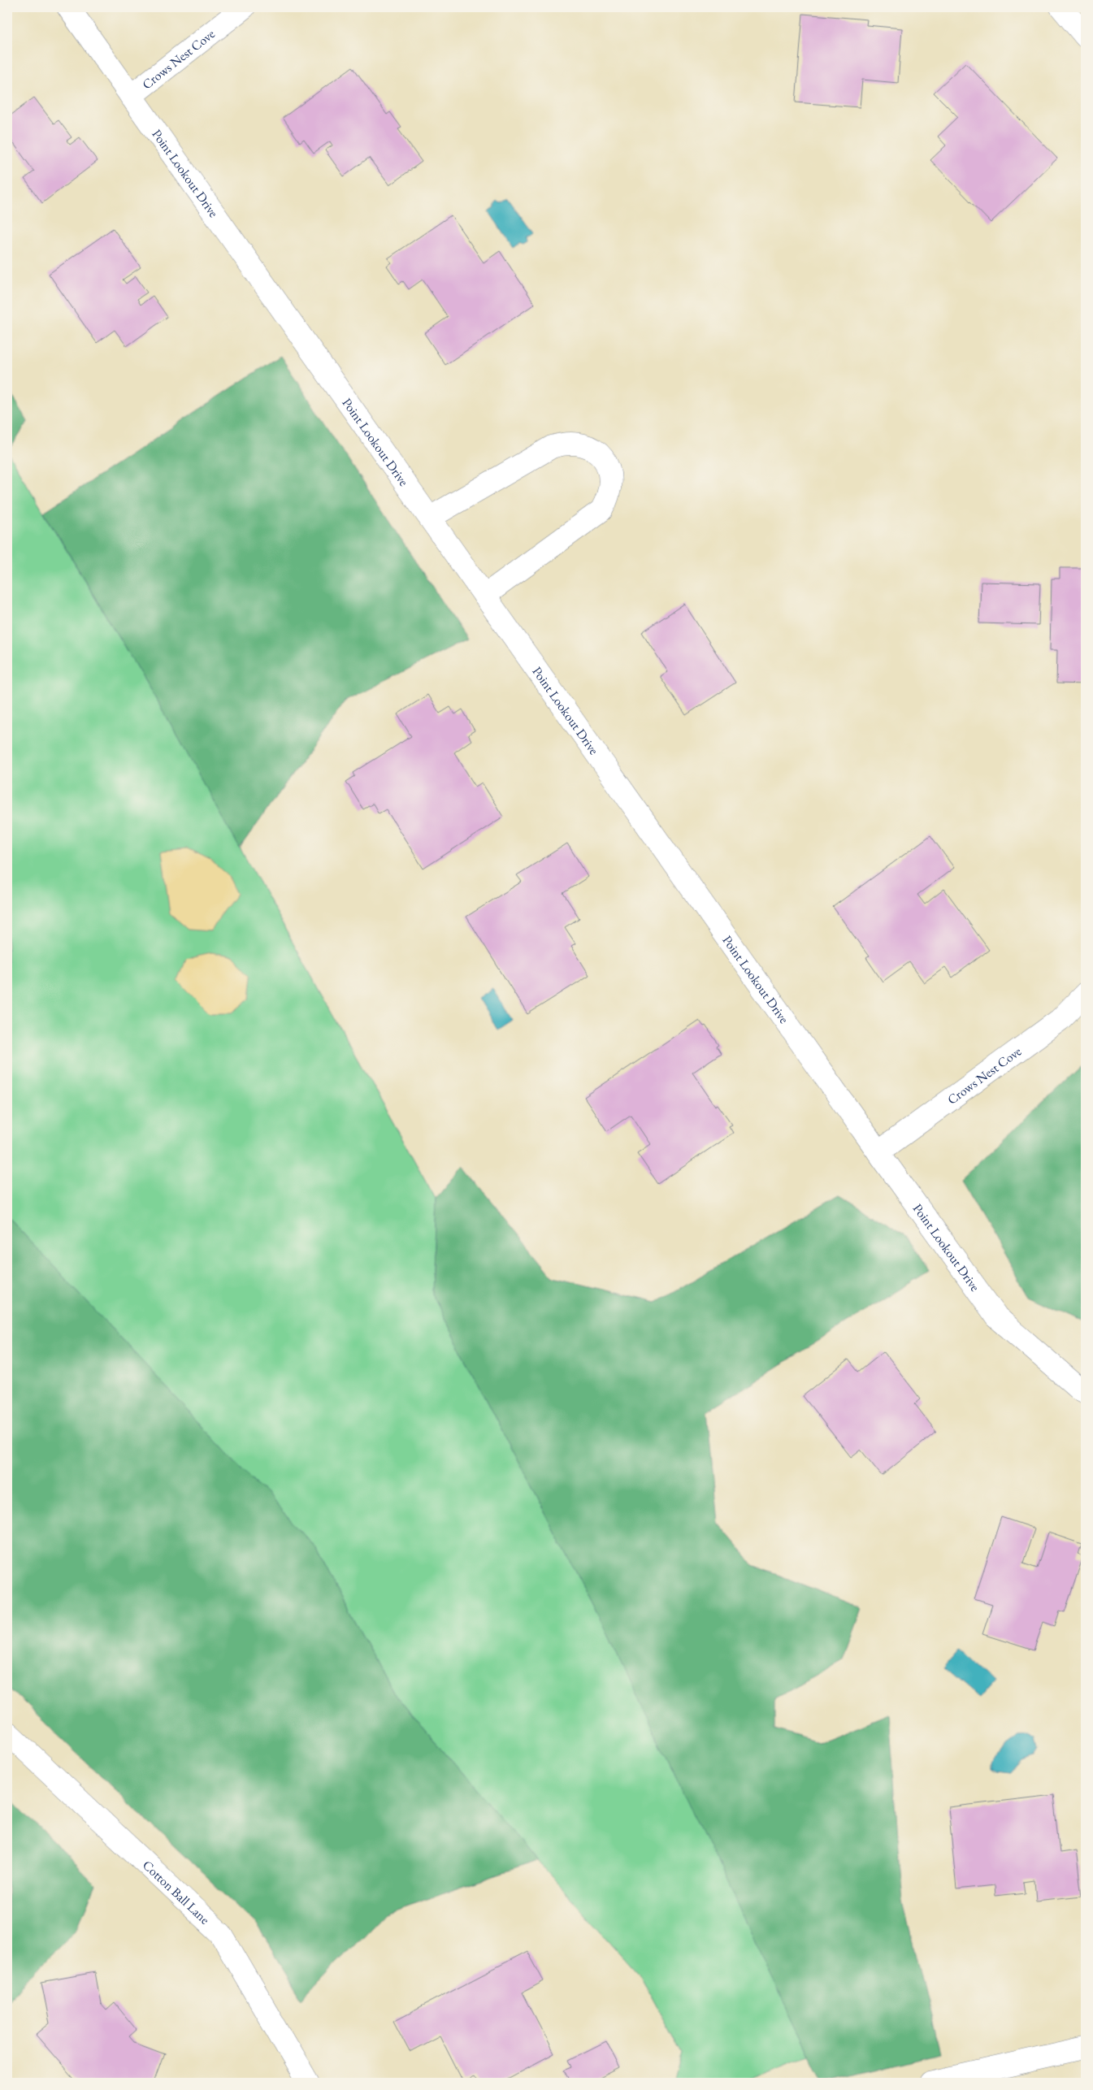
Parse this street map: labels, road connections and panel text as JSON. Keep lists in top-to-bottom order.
{
  "streets": {
    "street": ["Crows Nest Cove", "Point Lookout Drive", "Cotton Ball Lane"]
  },
  "crossings": [
    ["Crows Nest Cove", "Point Lookout Drive"]
  ]
}
